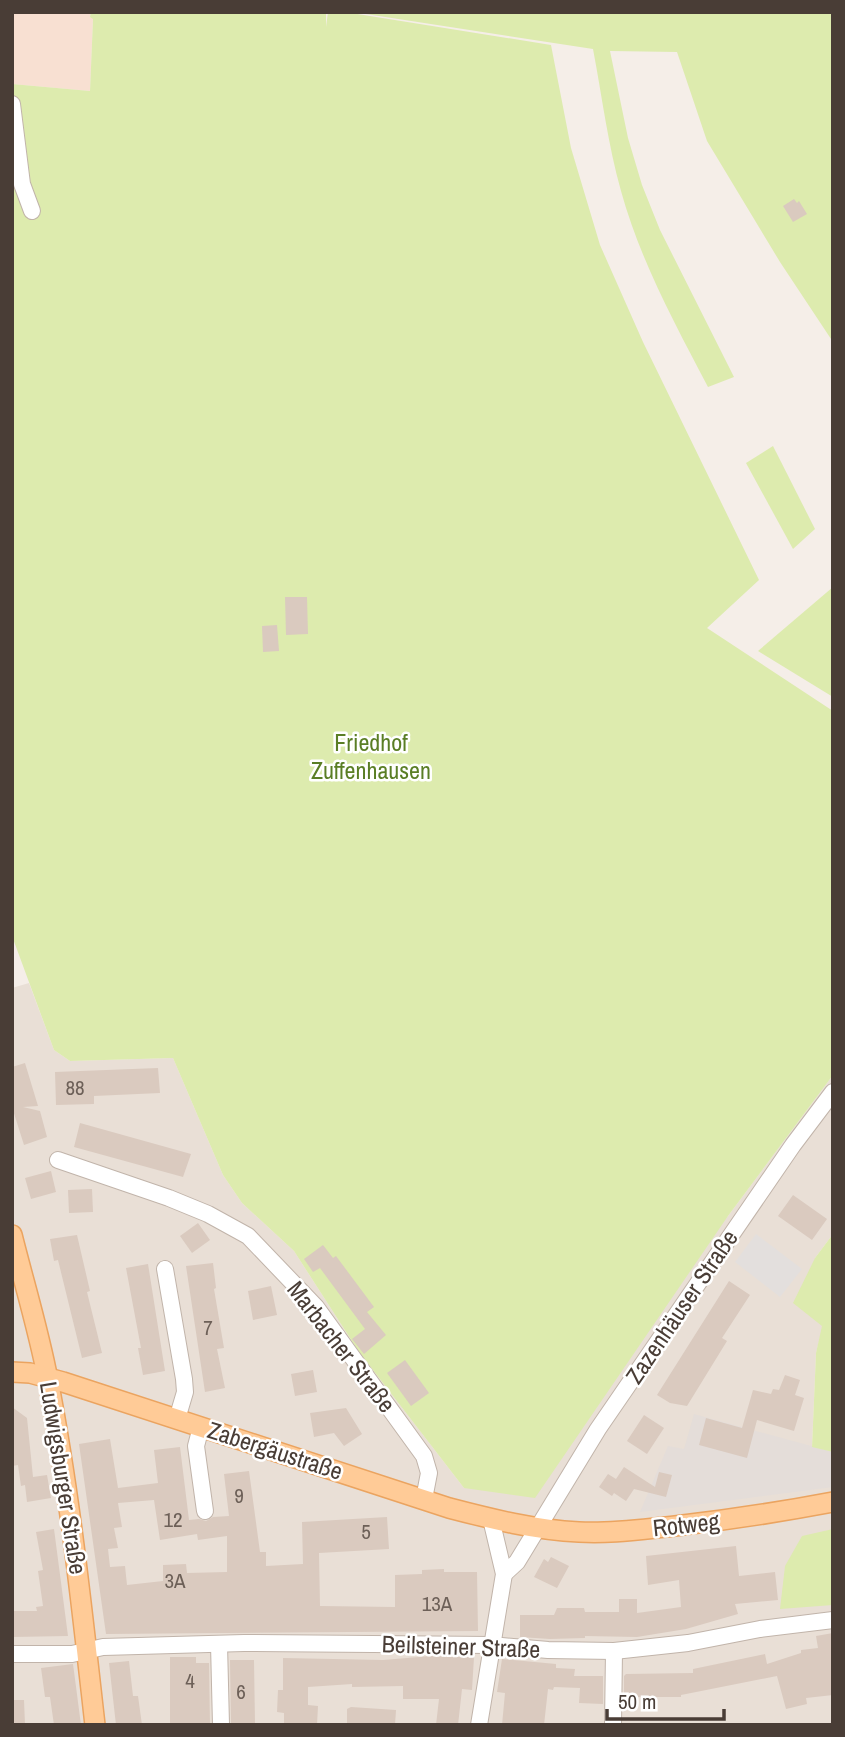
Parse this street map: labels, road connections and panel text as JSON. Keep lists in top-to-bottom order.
{
  "streets": {
    "main road": ["Zabergäustraße", "Ludwigsburger Straße", "Rotweg"],
    "street": ["Zazenhäuser Straße", "Marbacher Straße", "Beilsteiner Straße"]
  },
  "crossings": [
    ["Zazenhäuser Straße", "Zabergäustraße"],
    ["Zazenhäuser Straße", "Rotweg"],
    ["Marbacher Straße", "Zabergäustraße"],
    ["Zabergäustraße", "Ludwigsburger Straße"],
    ["Zabergäustraße", "Rotweg"],
    ["Ludwigsburger Straße", "Beilsteiner Straße"]
  ],
  "parks": ["Friedhof Zuffenhausen"],
  "house_numbers": [
    "88",
    "7",
    "9",
    "12",
    "5",
    "3A",
    "13A",
    "4",
    "6"
  ],
  "scale_bar": "50 m"
}
